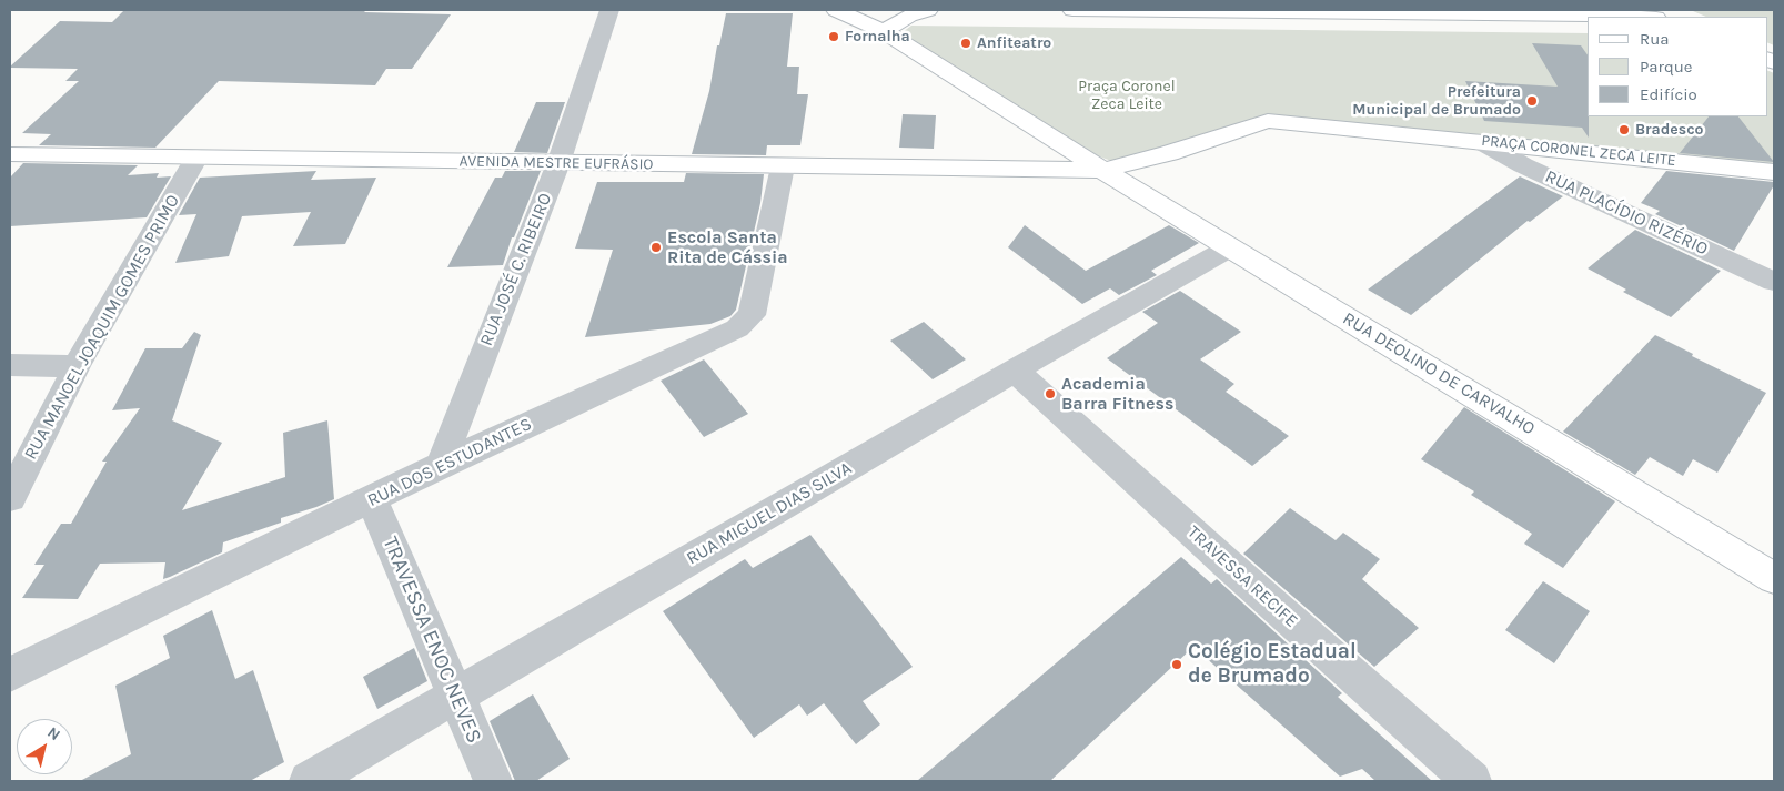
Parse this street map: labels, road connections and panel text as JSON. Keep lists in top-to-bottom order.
{
  "streets": {
    "main road": ["PRAÇA CORONEL ZECA LEITE", "AVENIDA MESTRE EUFRÁSIO", "RUA DEOLINO DE CARVALHO"],
    "street": [
      "RUA PLACÍDIO RIZÉRIO",
      "RUA JOSÉ C. RIBEIRO",
      "RUA MANOEL JOAQUIM GOMES PRIMO",
      "RUA DOS ESTUDANTES",
      "RUA MIGUEL DIAS SILVA",
      "TRAVESSA RECIFE",
      "TRAVESSA ENOC NEVES"
    ]
  },
  "crossings": [
    ["PRAÇA CORONEL ZECA LEITE", "AVENIDA MESTRE EUFRÁSIO"],
    ["PRAÇA CORONEL ZECA LEITE", "RUA PLACÍDIO RIZÉRIO"],
    ["PRAÇA CORONEL ZECA LEITE", "RUA DEOLINO DE CARVALHO"],
    ["AVENIDA MESTRE EUFRÁSIO", "RUA JOSÉ C. RIBEIRO"],
    ["AVENIDA MESTRE EUFRÁSIO", "RUA MANOEL JOAQUIM GOMES PRIMO"],
    ["AVENIDA MESTRE EUFRÁSIO", "RUA DEOLINO DE CARVALHO"],
    ["AVENIDA MESTRE EUFRÁSIO", "RUA DOS ESTUDANTES"],
    ["RUA JOSÉ C. RIBEIRO", "RUA DOS ESTUDANTES"],
    ["RUA DEOLINO DE CARVALHO", "RUA MIGUEL DIAS SILVA"],
    ["RUA DOS ESTUDANTES", "TRAVESSA ENOC NEVES"],
    ["RUA MIGUEL DIAS SILVA", "TRAVESSA RECIFE"],
    ["RUA MIGUEL DIAS SILVA", "TRAVESSA ENOC NEVES"]
  ],
  "parks": ["Praça Coronel Zeca Leite"],
  "places": [
    "Fornalha",
    "Anfiteatro",
    "Prefeitura Municipal de Brumado",
    "Bradesco",
    "Escola Santa Rita de Cássia",
    "Academia Barra Fitness",
    "Colégio Estadual de Brumado"
  ],
  "legend": ["Rua", "Parque", "Edifício"],
  "north": "top right"
}
